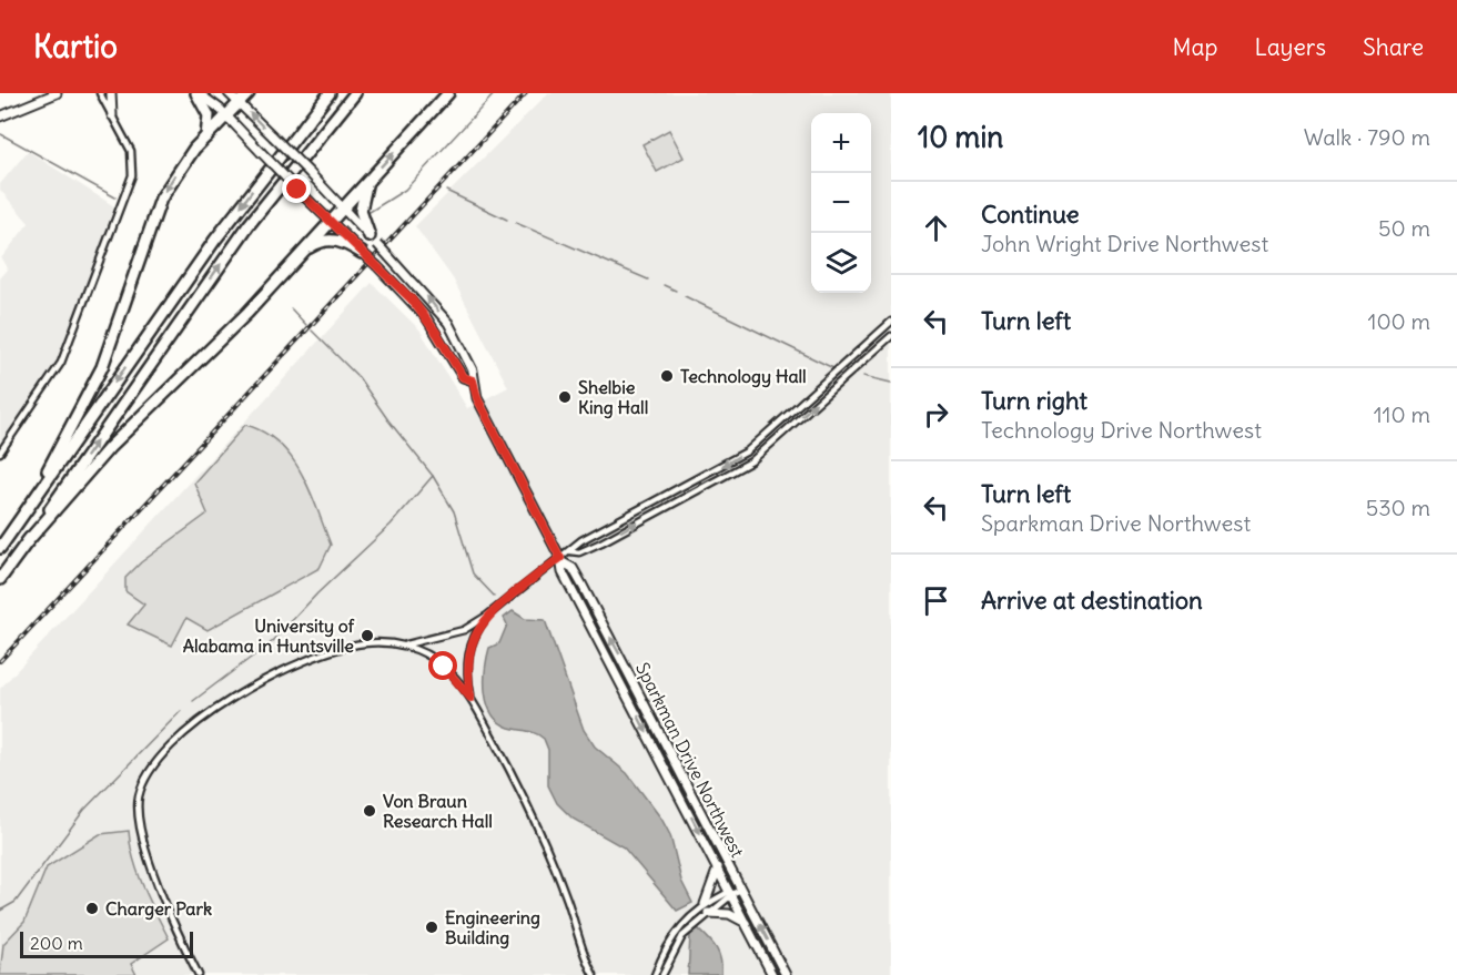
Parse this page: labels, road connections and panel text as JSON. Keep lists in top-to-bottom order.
{
  "streets": {
    "main road": ["Sparkman Drive Northwest"]
  },
  "places": [
    "Technology Hall",
    "Shelbie King Hall",
    "University of Alabama in Huntsville",
    "Von Braun Research Hall",
    "Charger Park",
    "Engineering Building"
  ],
  "scale_bar": "200 m",
  "page": {
    "header": "Kartio",
    "nav": ["Map", "Layers", "Share"],
    "heading": ["10 min", "Walk · 790 m"],
    "map_buttons": ["+", "−"],
    "list": [
      ["Continue", "John Wright Drive Northwest", "50 m"],
      ["Turn left", "100 m"],
      ["Turn right", "Technology Drive Northwest", "110 m"],
      ["Turn left", "Sparkman Drive Northwest", "530 m"],
      "Arrive at destination"
    ],
    "scale": "200 m"
  }
}
